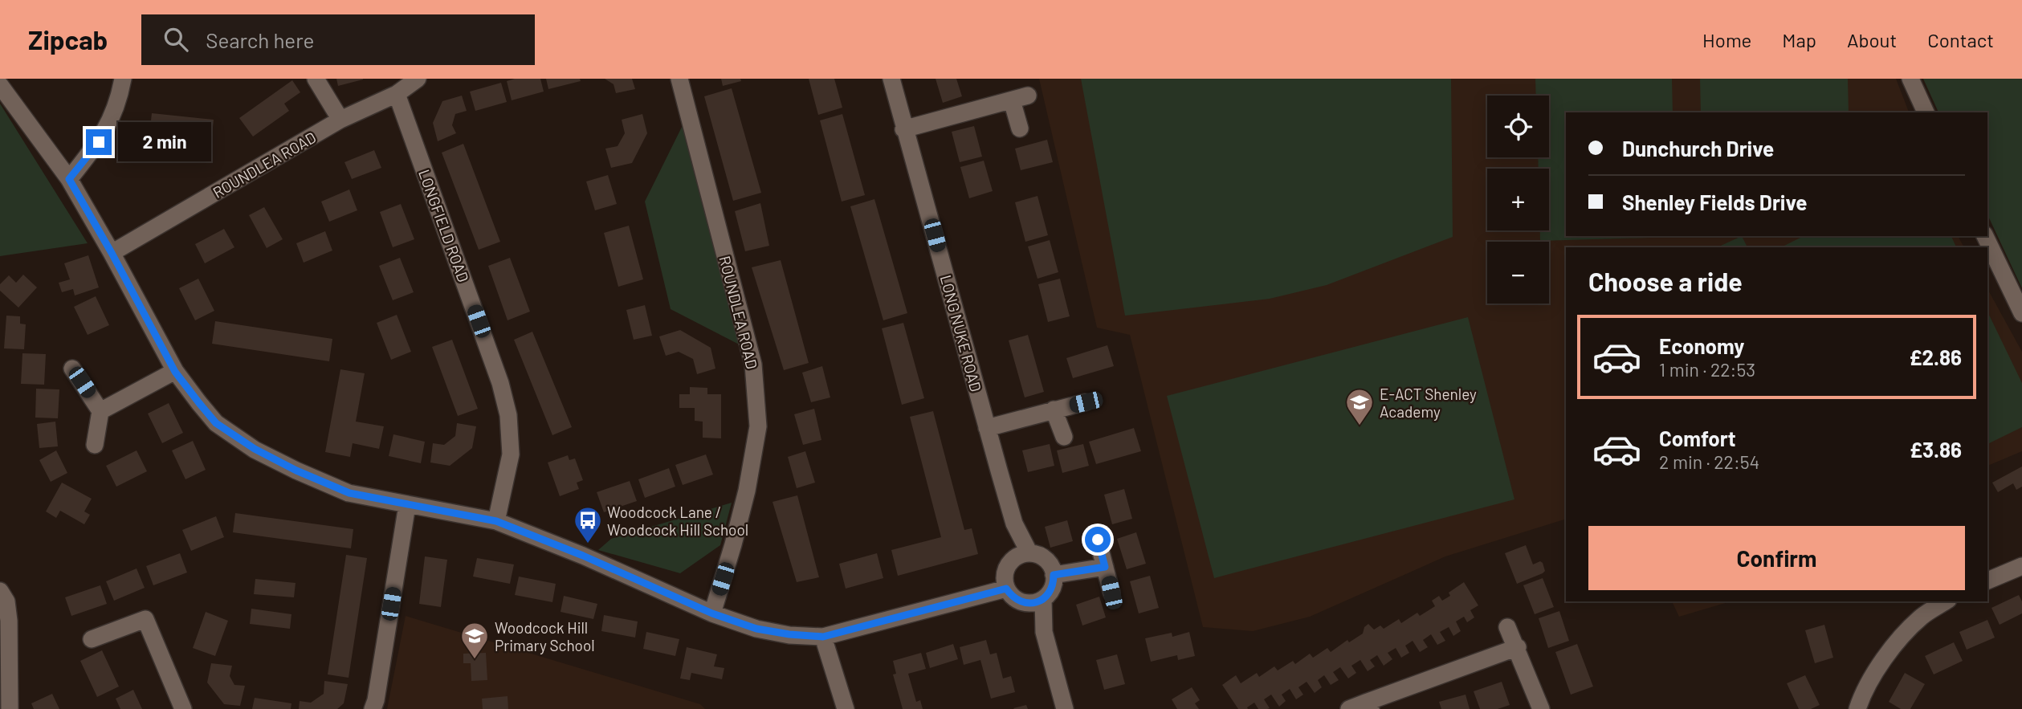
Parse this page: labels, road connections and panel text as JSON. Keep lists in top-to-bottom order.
{
  "streets": {
    "street": ["ROUNDLEA ROAD", "LONGFIELD ROAD", "LONG NUKE ROAD"]
  },
  "crossings": [
    ["ROUNDLEA ROAD", "LONGFIELD ROAD"]
  ],
  "places": {
    "school or university": ["E-ACT Shenley Academy", "Woodcock Hill Primary School"],
    "bus stop": ["Woodcock Lane / Woodcock Hill School"]
  },
  "page": {
    "header": "Zipcab",
    "search": "Search here",
    "nav": [
      "Home",
      "Map",
      "About",
      "Contact"
    ],
    "map_buttons": ["+", "−"],
    "banner": ["Dunchurch Drive", "Shenley Fields Drive"],
    "bubble": "2 min",
    "heading": "Choose a ride",
    "list": [
      {
        "name": "Economy",
        "note": "1 min · 22:53",
        "value": "£2.86"
      },
      {
        "name": "Comfort",
        "note": "2 min · 22:54",
        "value": "£3.86"
      }
    ],
    "buttons": "Confirm"
  }
}
